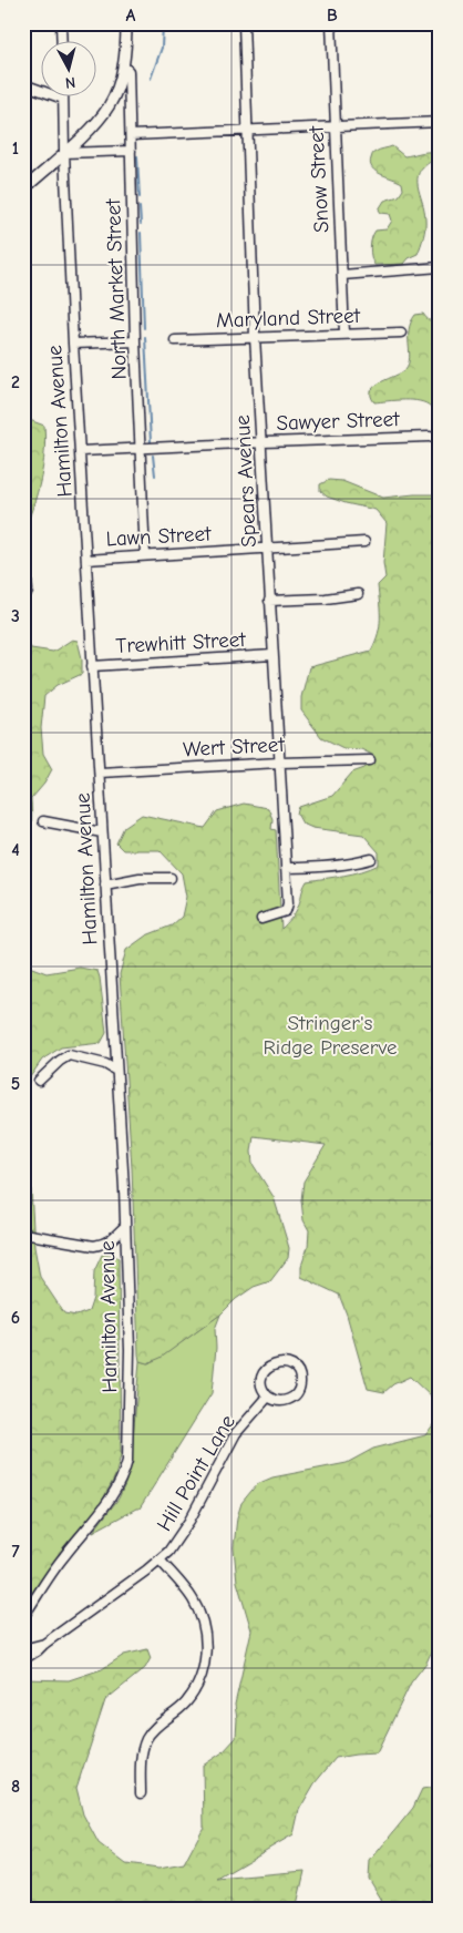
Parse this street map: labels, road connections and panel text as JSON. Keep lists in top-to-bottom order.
{
  "streets": {
    "street": [
      "Snow Street",
      "North Market Street",
      "Maryland Street",
      "Hamilton Avenue",
      "Sawyer Street",
      "Spears Avenue",
      "Lawn Street",
      "Trewhitt Street",
      "Wert Street",
      "Hill Point Lane"
    ]
  },
  "crossings": [
    ["Snow Street", "Maryland Street"],
    ["North Market Street", "Sawyer Street"],
    ["North Market Street", "Lawn Street"],
    ["Maryland Street", "Spears Avenue"],
    ["Hamilton Avenue", "Sawyer Street"],
    ["Hamilton Avenue", "Lawn Street"],
    ["Hamilton Avenue", "Trewhitt Street"],
    ["Hamilton Avenue", "Wert Street"],
    ["Sawyer Street", "Spears Avenue"],
    ["Spears Avenue", "Lawn Street"],
    ["Spears Avenue", "Trewhitt Street"],
    ["Spears Avenue", "Wert Street"]
  ],
  "parks": ["Stringer's Ridge Preserve"],
  "north": "bottom",
  "grid": {
    "columns": ["A", "B"],
    "rows": [
      "1",
      "2",
      "3",
      "4",
      "5",
      "6",
      "7",
      "8"
    ]
  }
}
